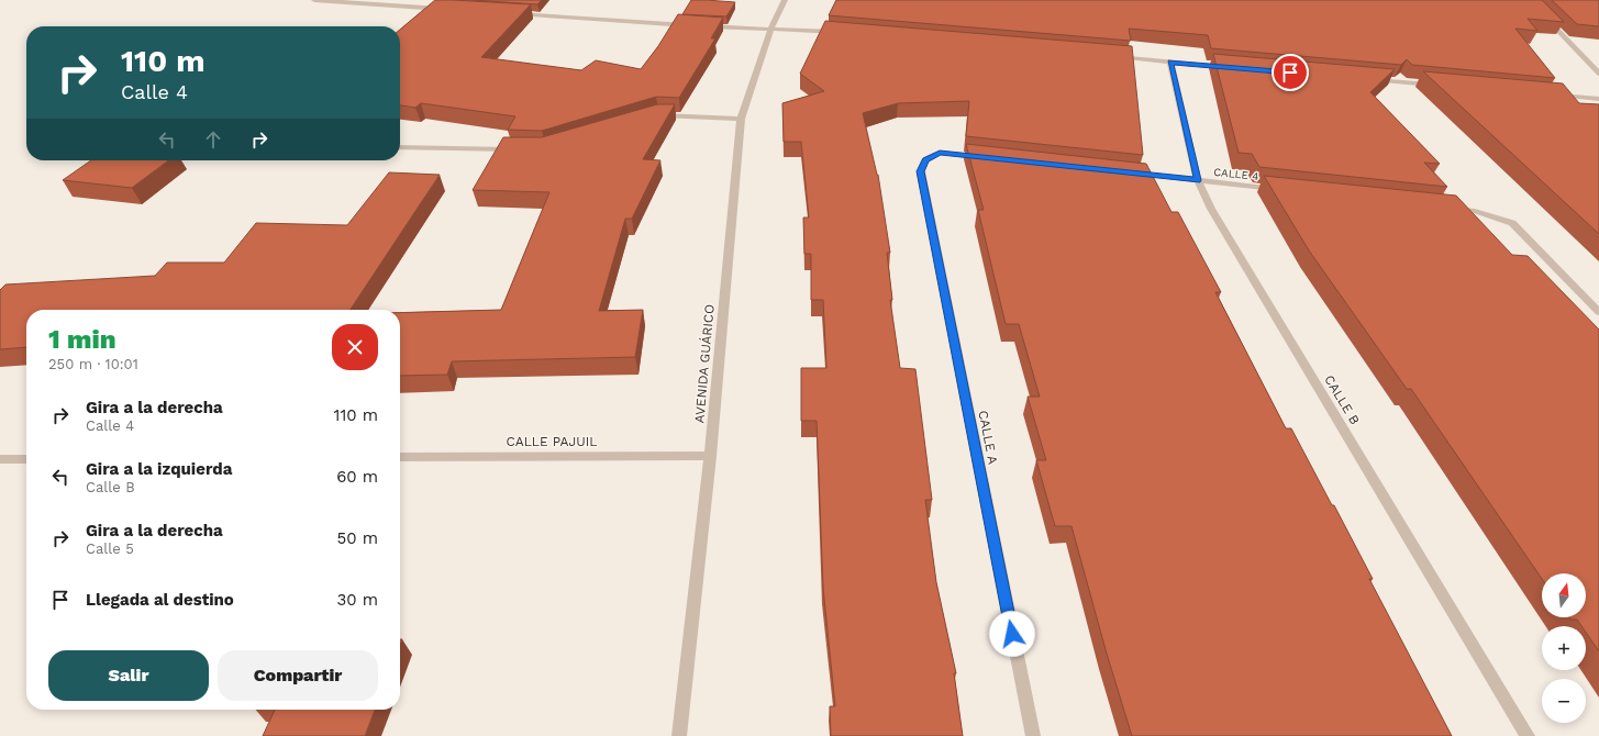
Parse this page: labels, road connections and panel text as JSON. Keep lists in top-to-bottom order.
{
  "streets": {
    "street": [
      "CALLE 4",
      "AVENIDA GUÁRICO",
      "CALLE B",
      "CALLE A",
      "CALLE PAJUIL"
    ]
  },
  "crossings": [
    ["CALLE 4", "CALLE B"],
    ["AVENIDA GUÁRICO", "CALLE PAJUIL"]
  ],
  "north": "top",
  "page": {
    "turn": ["110 m", "Calle 4"],
    "heading": ["1 min", "250 m · 10:01"],
    "list": [
      {
        "name": "Gira a la derecha",
        "note": "Calle 4",
        "value": "110 m"
      },
      {
        "name": "Gira a la izquierda",
        "note": "Calle B",
        "value": "60 m"
      },
      {
        "name": "Gira a la derecha",
        "note": "Calle 5",
        "value": "50 m"
      },
      {
        "name": "Llegada al destino",
        "value": "30 m"
      }
    ],
    "map_buttons": ["+", "−"],
    "buttons": ["Salir", "Compartir"]
  }
}
